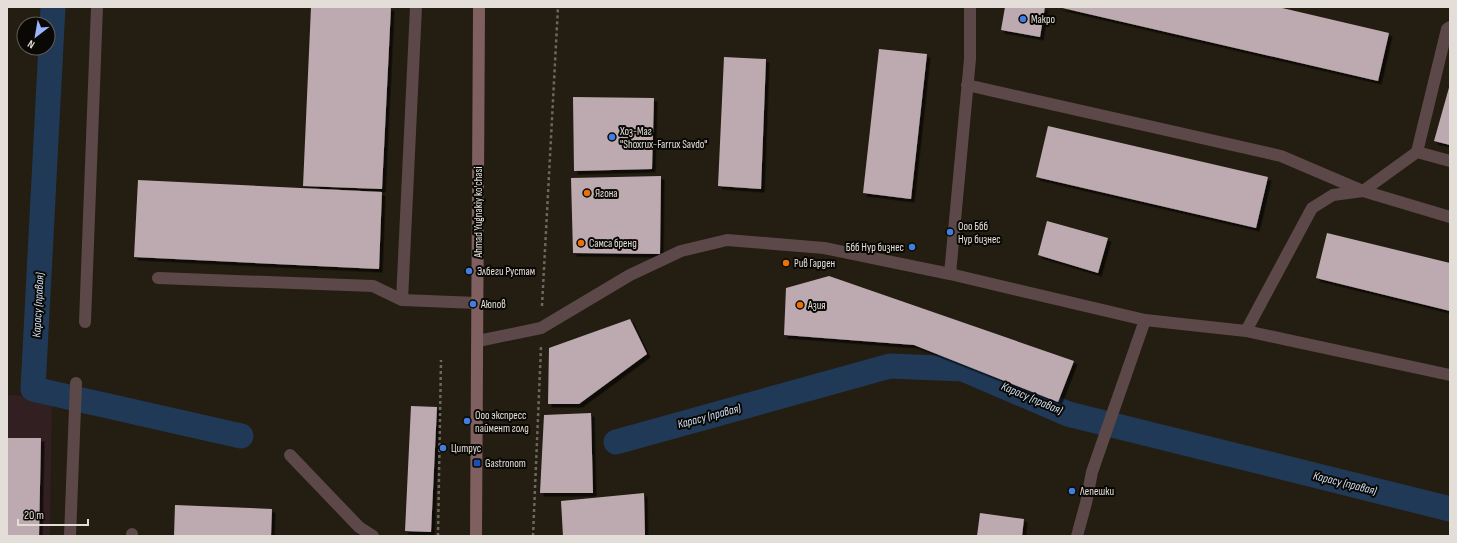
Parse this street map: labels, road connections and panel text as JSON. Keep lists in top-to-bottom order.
{
  "streets": {
    "street": ["Ahmad Yugnakiy ko'chasi"]
  },
  "water": ["Карасу (правая)"],
  "places": {
    "other": [
      "Макро",
      "Хоз-Маг \"Shoxrux-Farrux Savdo\"",
      "Ягона",
      "Ооо Ббб Нур бизнес",
      "Самса бренд",
      "Ббб Нур бизнес",
      "Рив Гарден",
      "Элбеги Рустам",
      "Аюпов",
      "Азия",
      "Ооо экспресс паймент голд",
      "Цитрус",
      "Лепешки"
    ],
    "transit": ["Gastronom"]
  },
  "scale_bar": "20 m",
  "north": "bottom left"
}
